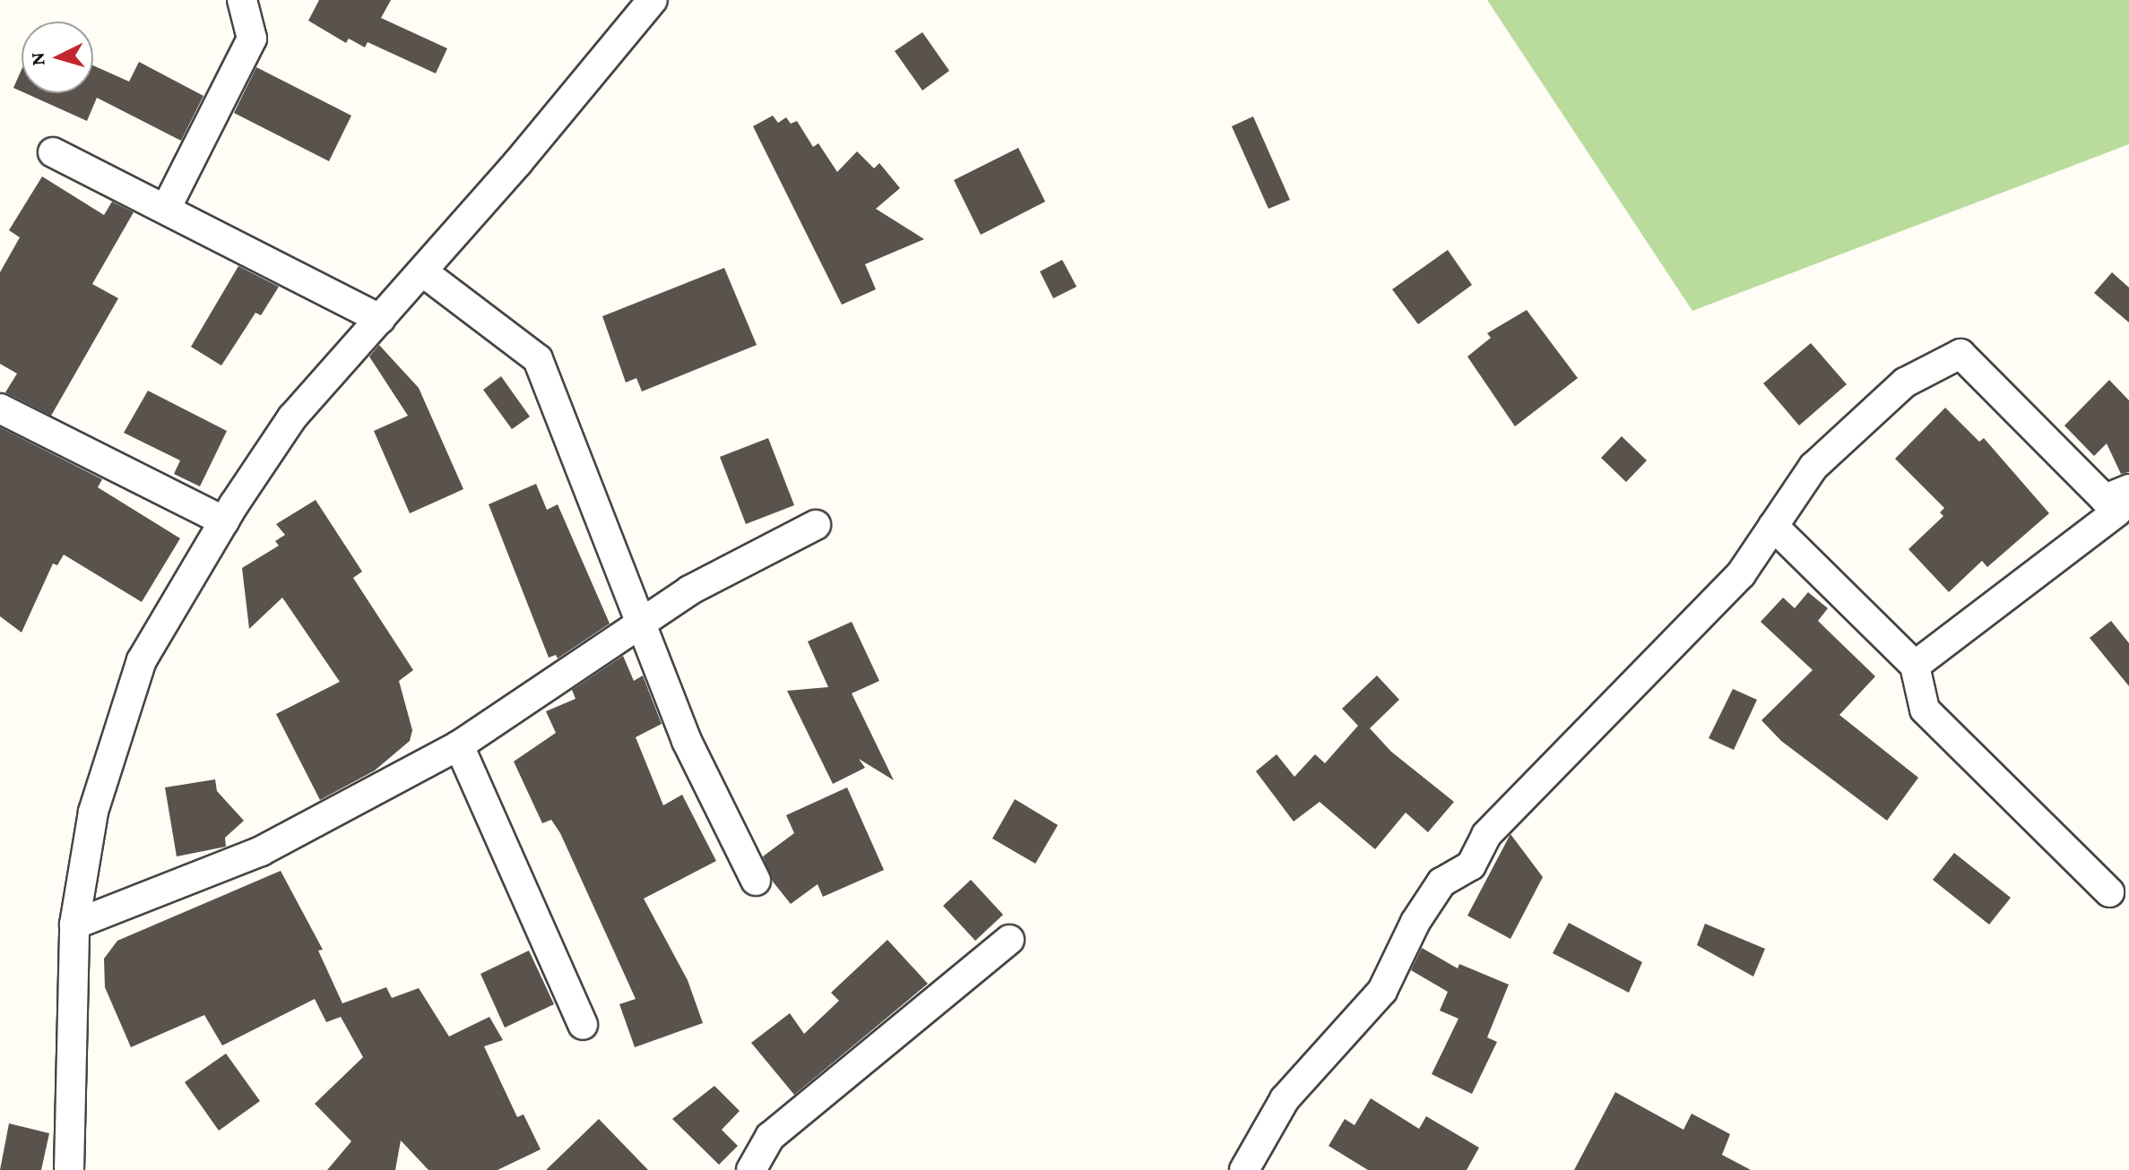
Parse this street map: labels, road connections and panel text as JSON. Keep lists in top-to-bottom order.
{
  "north": "left"
}
